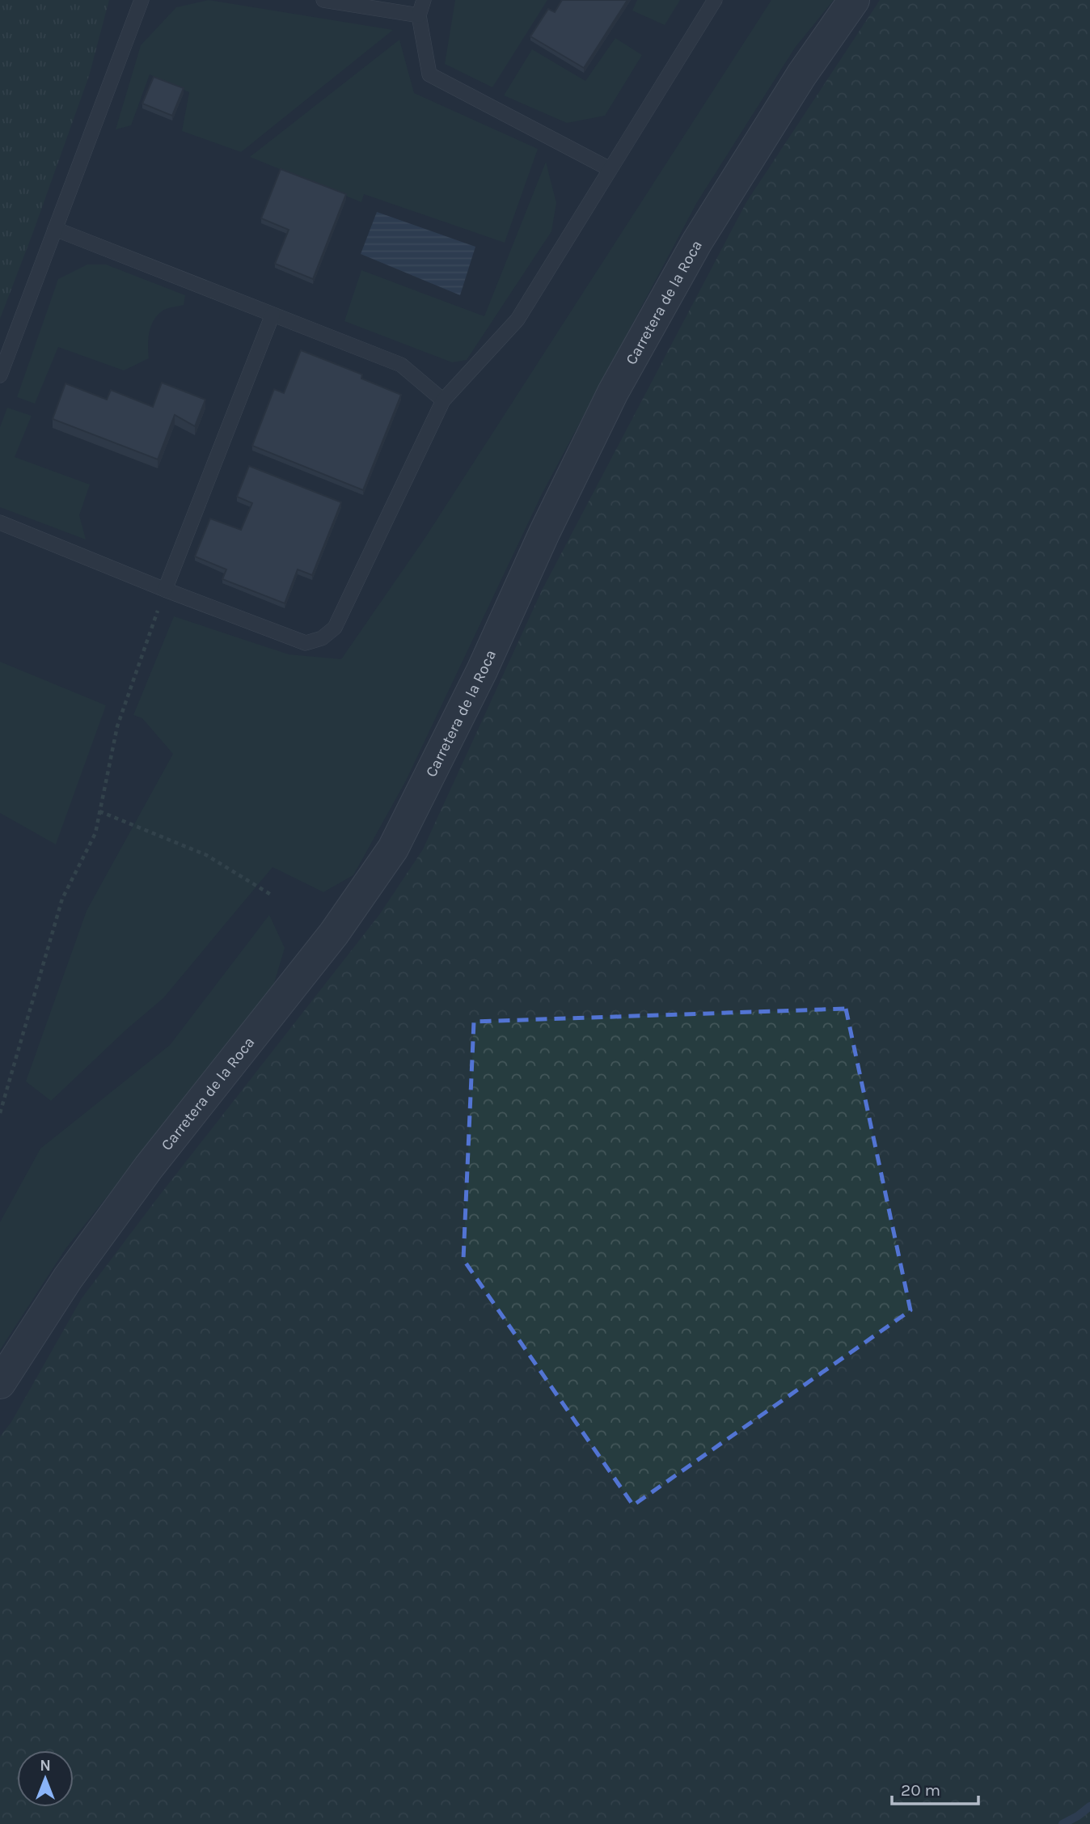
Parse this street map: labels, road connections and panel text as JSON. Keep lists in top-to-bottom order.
{
  "streets": {
    "street": ["Carretera de la Roca"]
  },
  "scale_bar": "20 m",
  "north": "top"
}
